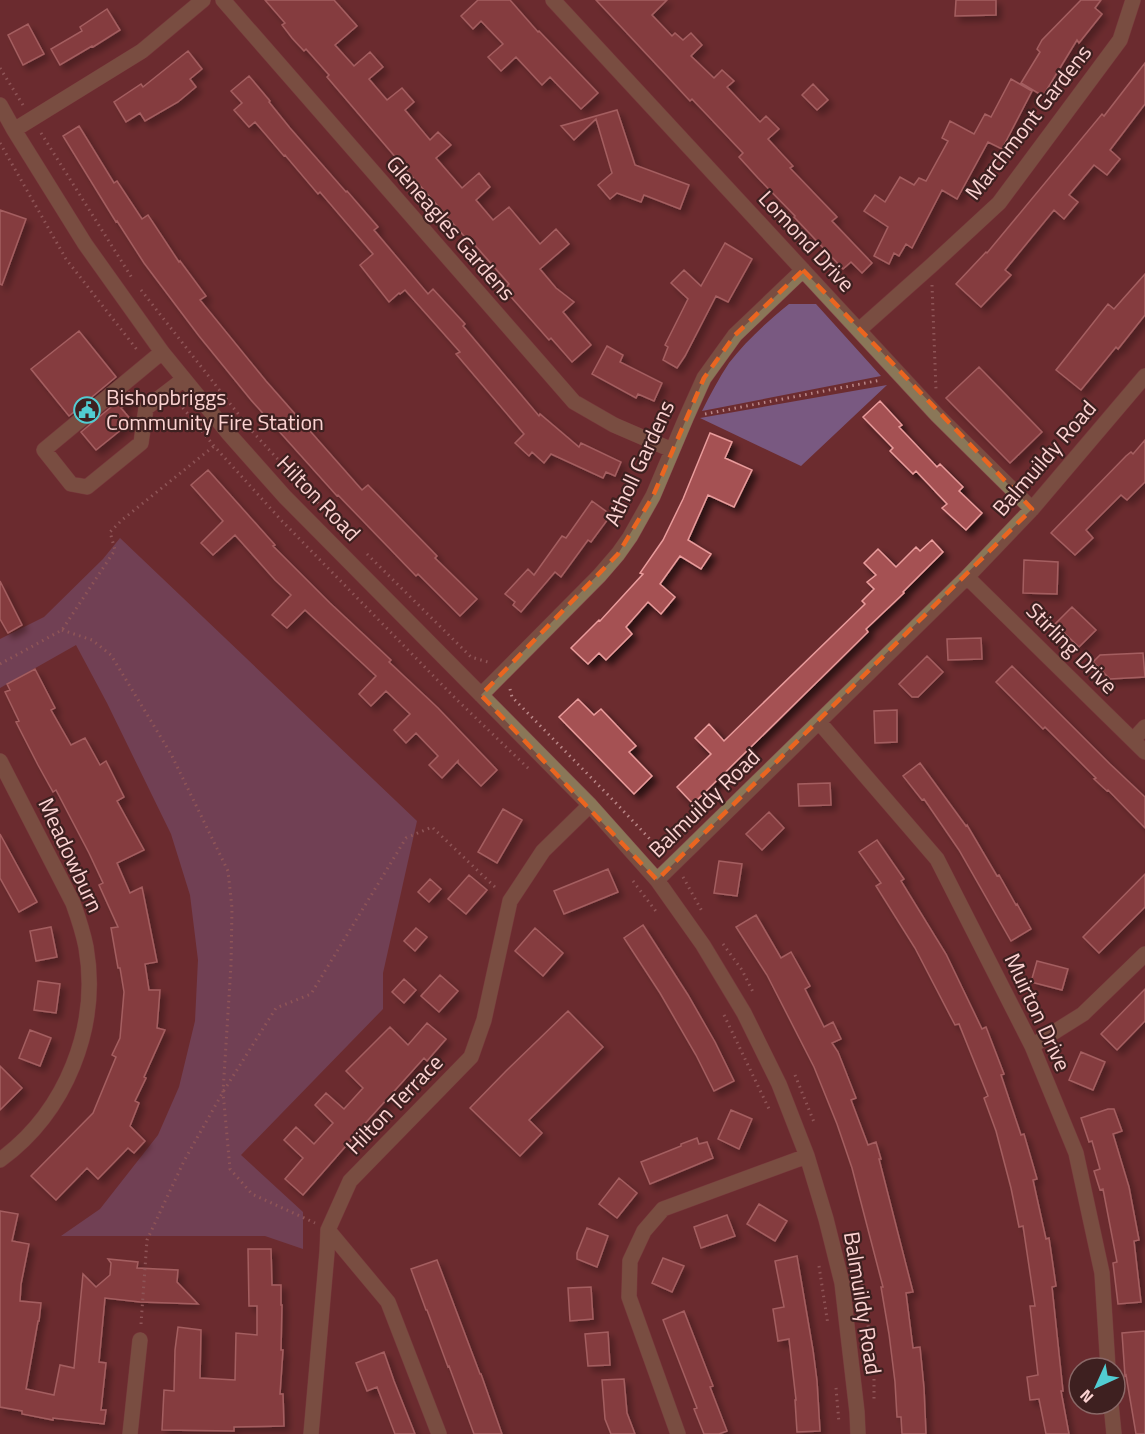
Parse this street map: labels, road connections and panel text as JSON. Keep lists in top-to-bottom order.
{
  "streets": {
    "street": [
      "Marchmont Gardens",
      "Gleneagles Gardens",
      "Lomond Drive",
      "Balmuildy Road",
      "Atholl Gardens",
      "Hilton Road",
      "Stirling Drive",
      "Meadowburn",
      "Muirton Drive",
      "Hilton Terrace"
    ]
  },
  "crossings": [
    ["Marchmont Gardens", "Lomond Drive"],
    ["Gleneagles Gardens", "Atholl Gardens"],
    ["Lomond Drive", "Balmuildy Road"],
    ["Lomond Drive", "Atholl Gardens"],
    ["Balmuildy Road", "Hilton Road"],
    ["Balmuildy Road", "Stirling Drive"],
    ["Balmuildy Road", "Muirton Drive"],
    ["Atholl Gardens", "Hilton Road"],
    ["Hilton Road", "Hilton Terrace"]
  ],
  "places": {
    "public building": ["Bishopbriggs Community Fire Station"]
  },
  "north": "bottom left"
}
